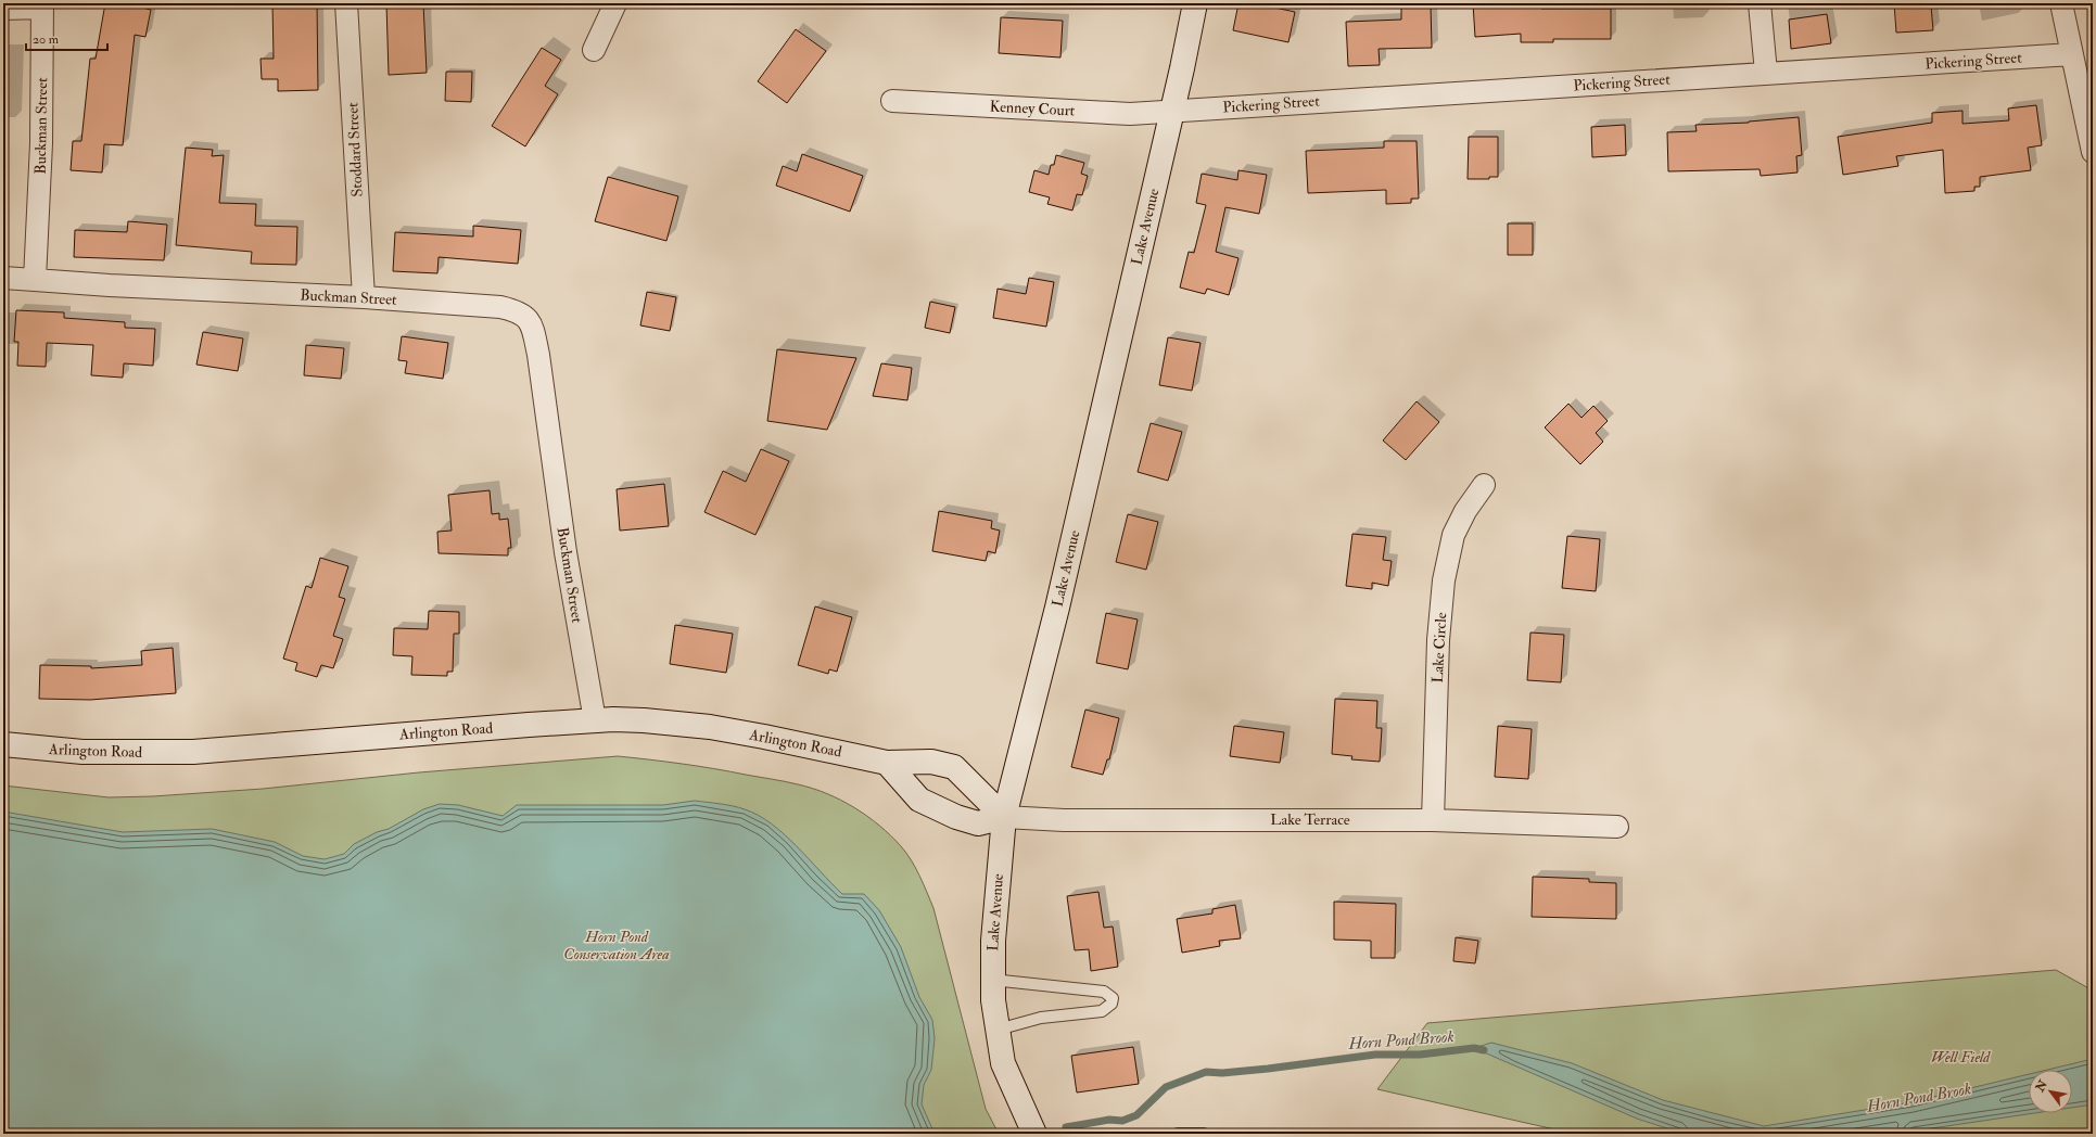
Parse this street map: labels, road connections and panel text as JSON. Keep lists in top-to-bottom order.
{
  "streets": {
    "street": [
      "Pickering Street",
      "Kenney Court",
      "Buckman Street",
      "Stoddard Street",
      "Lake Avenue",
      "Lake Circle",
      "Arlington Road",
      "Lake Terrace"
    ]
  },
  "crossings": [
    ["Pickering Street", "Kenney Court"],
    ["Pickering Street", "Lake Avenue"],
    ["Kenney Court", "Lake Avenue"],
    ["Buckman Street", "Stoddard Street"],
    ["Buckman Street", "Arlington Road"],
    ["Lake Avenue", "Arlington Road"],
    ["Lake Avenue", "Lake Terrace"],
    ["Lake Circle", "Lake Terrace"],
    ["Arlington Road", "Lake Terrace"]
  ],
  "water": ["Horn Pond Brook"],
  "parks": ["Horn Pond Conservation Area", "Well Field"],
  "scale_bar": "20 m",
  "north": "top left"
}
